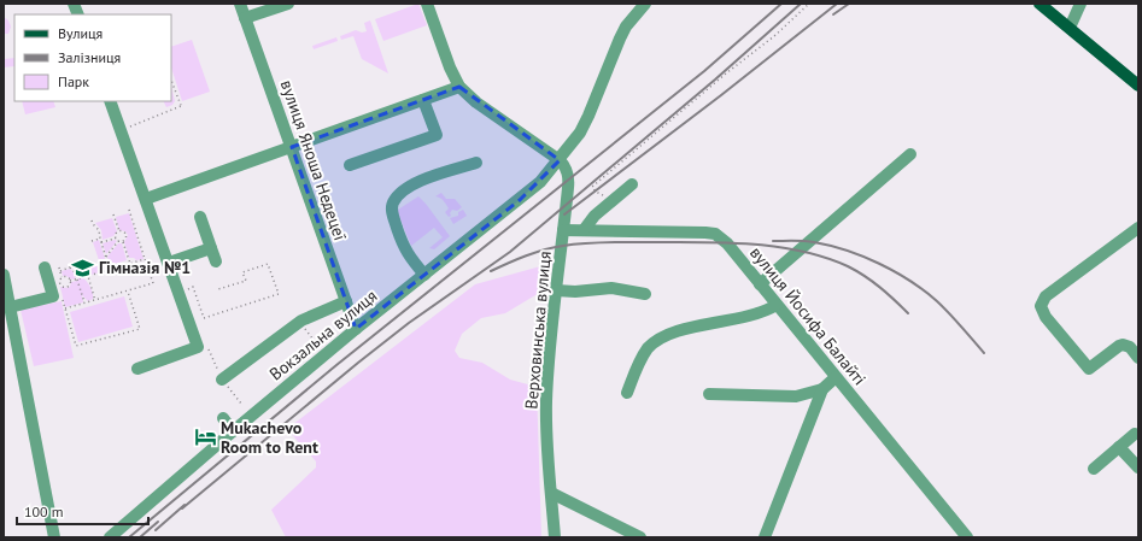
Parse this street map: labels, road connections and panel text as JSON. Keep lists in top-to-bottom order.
{
  "streets": {
    "street": [
      "вулиця Яноша Недецеї",
      "вулиця Йосифа Балайті",
      "Верховинська вулиця",
      "Вокзальна вулиця"
    ]
  },
  "crossings": [
    ["вулиця Яноша Недецеї", "Вокзальна вулиця"],
    ["вулиця Йосифа Балайті", "Верховинська вулиця"],
    ["Верховинська вулиця", "Вокзальна вулиця"]
  ],
  "places": {
    "school or university": ["Гімназія №1"],
    "hotel": ["Mukachevo Room to Rent"]
  },
  "legend": ["Вулиця", "Залізниця", "Парк"],
  "scale_bar": "100 m"
}
